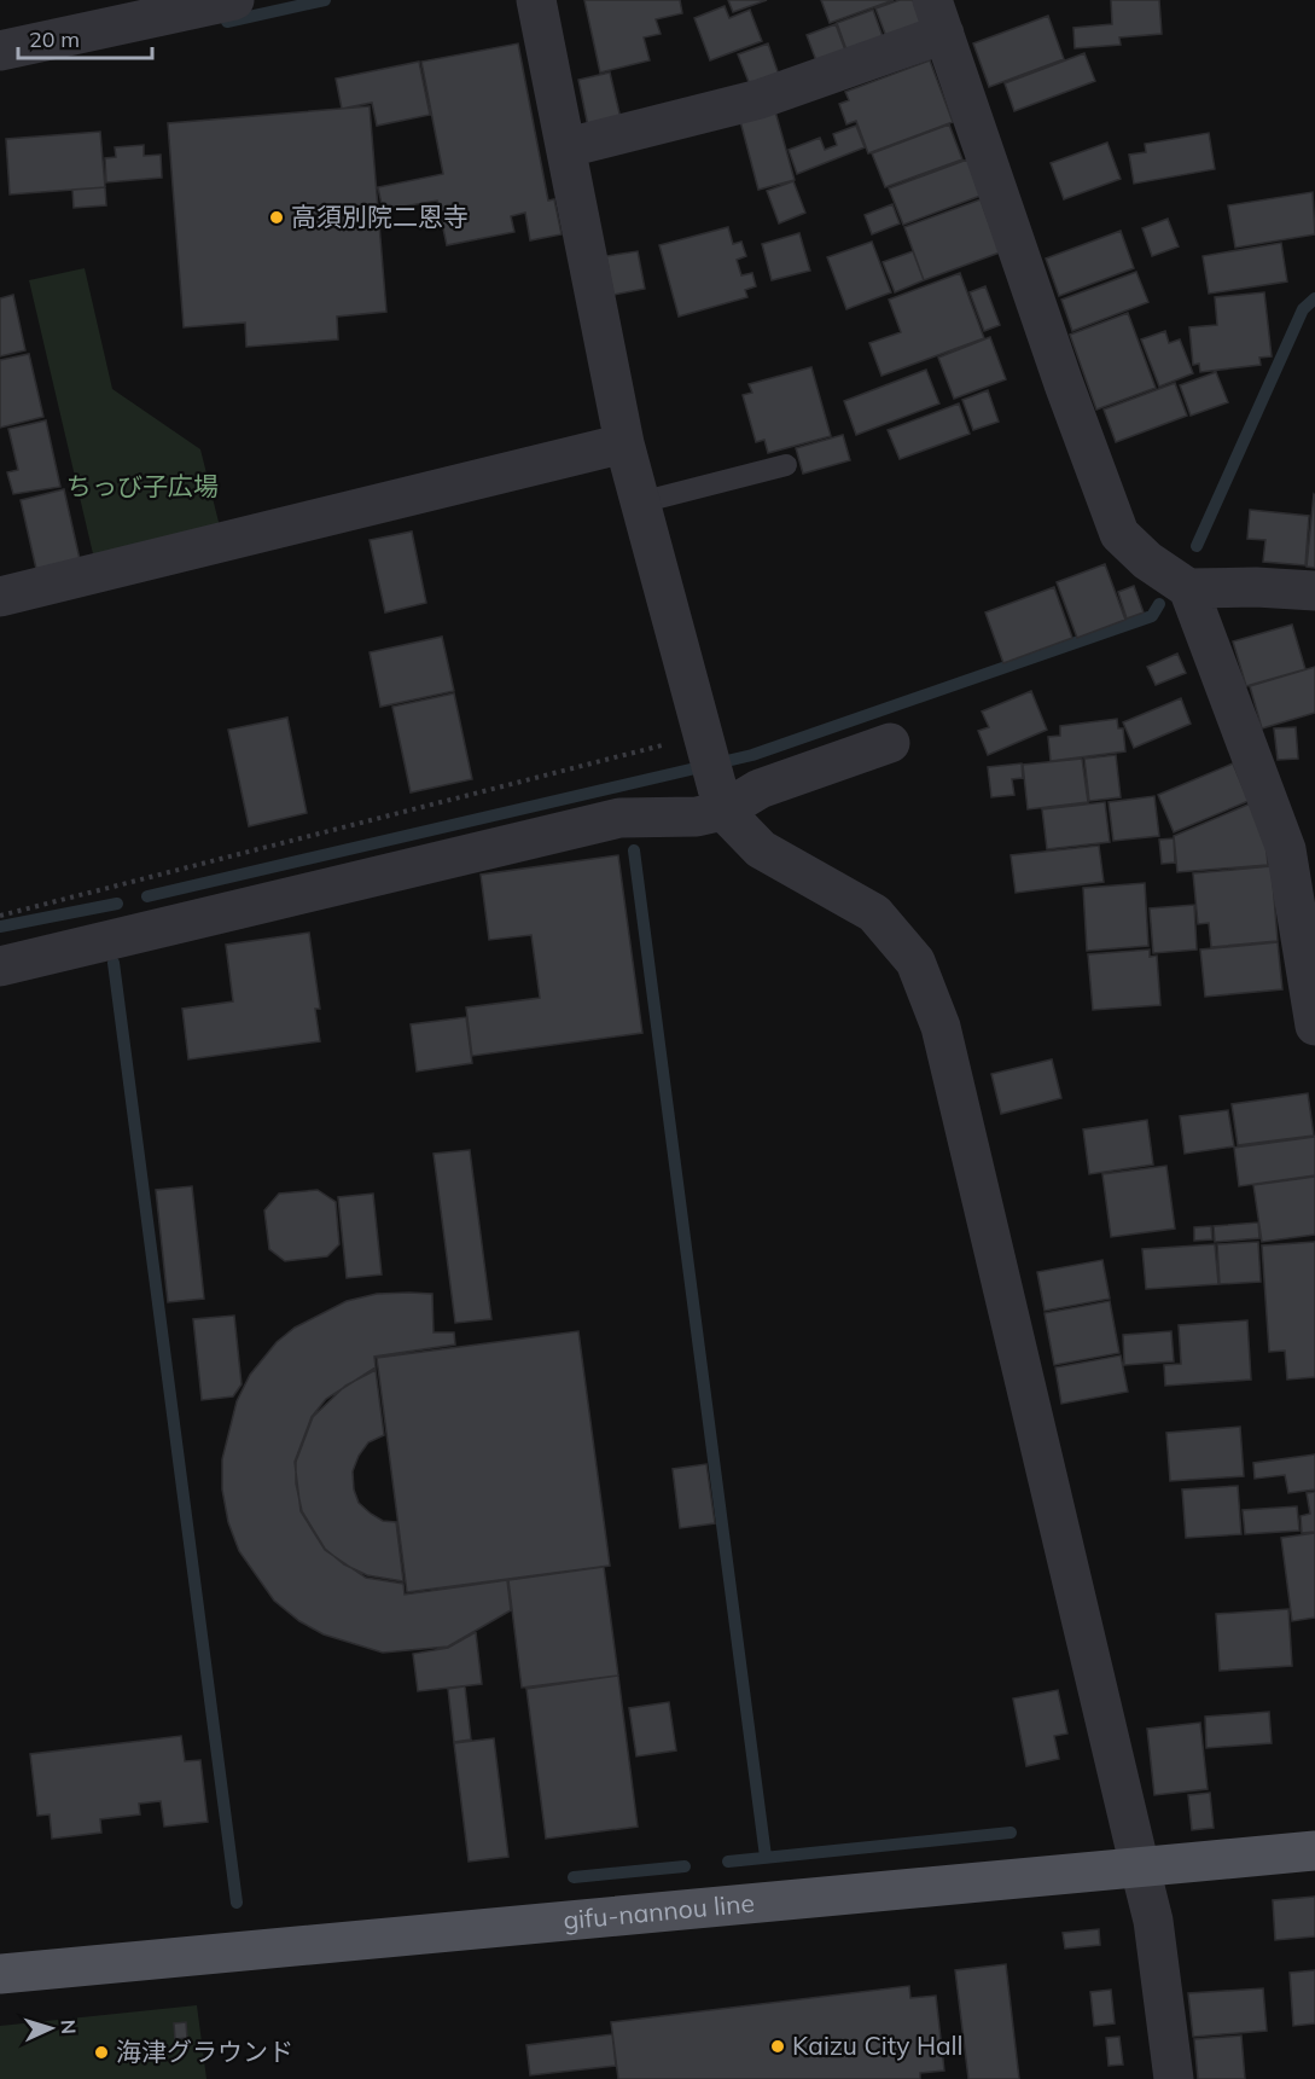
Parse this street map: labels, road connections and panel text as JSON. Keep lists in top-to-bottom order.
{
  "streets": {
    "main road": ["gifu-nannou line"]
  },
  "parks": ["ちっび子広場"],
  "places": ["高須別院二恩寺", "Kaizu City Hall", "海津グラウンド"],
  "scale_bar": "20 m",
  "north": "right"
}
